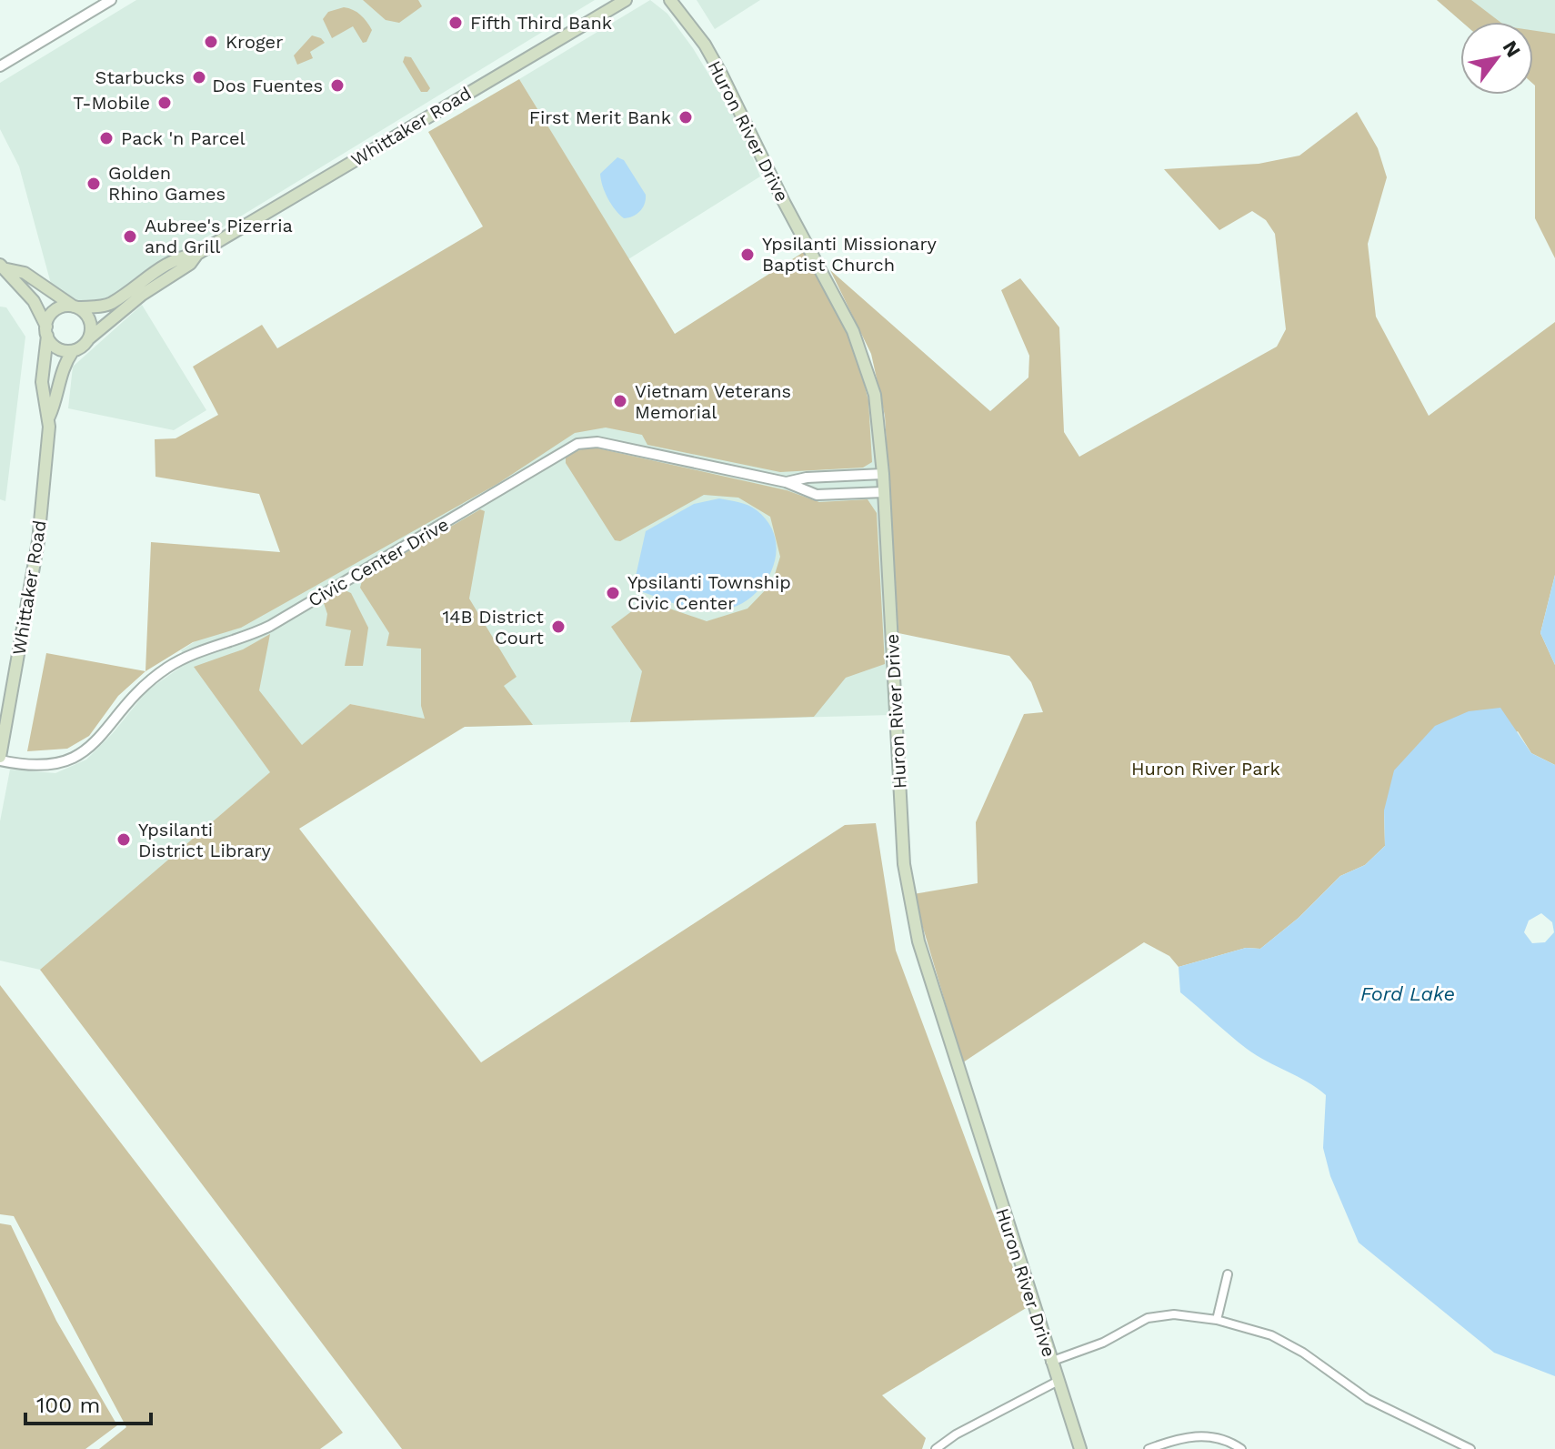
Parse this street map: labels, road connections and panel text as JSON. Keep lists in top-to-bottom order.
{
  "streets": {
    "main road": ["Whittaker Road", "Huron River Drive"],
    "street": ["Civic Center Drive"]
  },
  "crossings": [
    ["Whittaker Road", "Civic Center Drive"],
    ["Huron River Drive", "Civic Center Drive"]
  ],
  "water": ["Ford Lake"],
  "parks": ["Huron River Park"],
  "places": [
    "Fifth Third Bank",
    "Kroger",
    "Starbucks",
    "Dos Fuentes",
    "T-Mobile",
    "First Merit Bank",
    "Pack 'n Parcel",
    "Golden Rhino Games",
    "Aubree's Pizerria and Grill",
    "Ypsilanti Missionary Baptist Church",
    "Vietnam Veterans Memorial",
    "Ypsilanti Township Civic Center",
    "14B District Court",
    "Ypsilanti District Library"
  ],
  "scale_bar": "100 m",
  "north": "top right"
}
